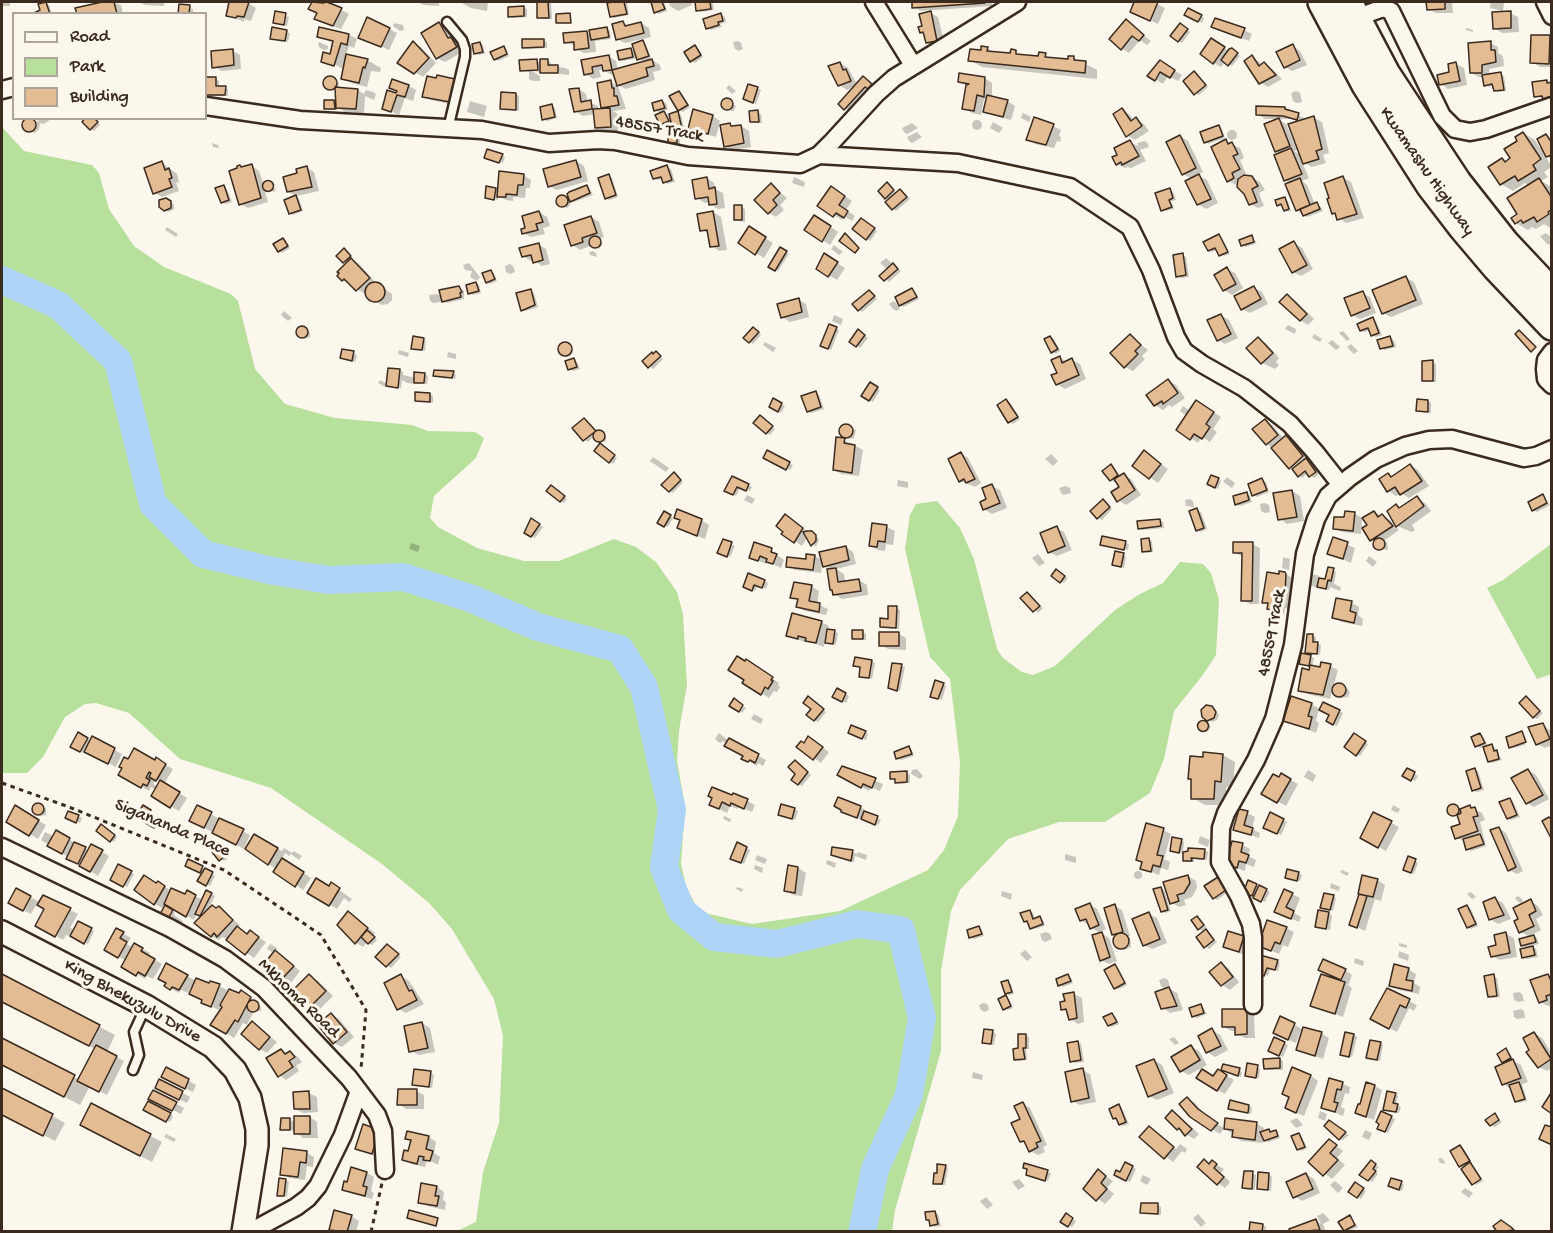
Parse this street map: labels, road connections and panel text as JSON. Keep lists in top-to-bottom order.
{
  "streets": {
    "main road": ["Kwamashu Highway"],
    "street": [
      "48557 Track",
      "48559 Track",
      "Mkhoma Road",
      "King Bhekuzulu Drive"
    ],
    "path": ["Sigananda Place"]
  },
  "crossings": [
    ["Sigananda Place", "Mkhoma Road"]
  ],
  "legend": ["Road", "Park", "Building"]
}
